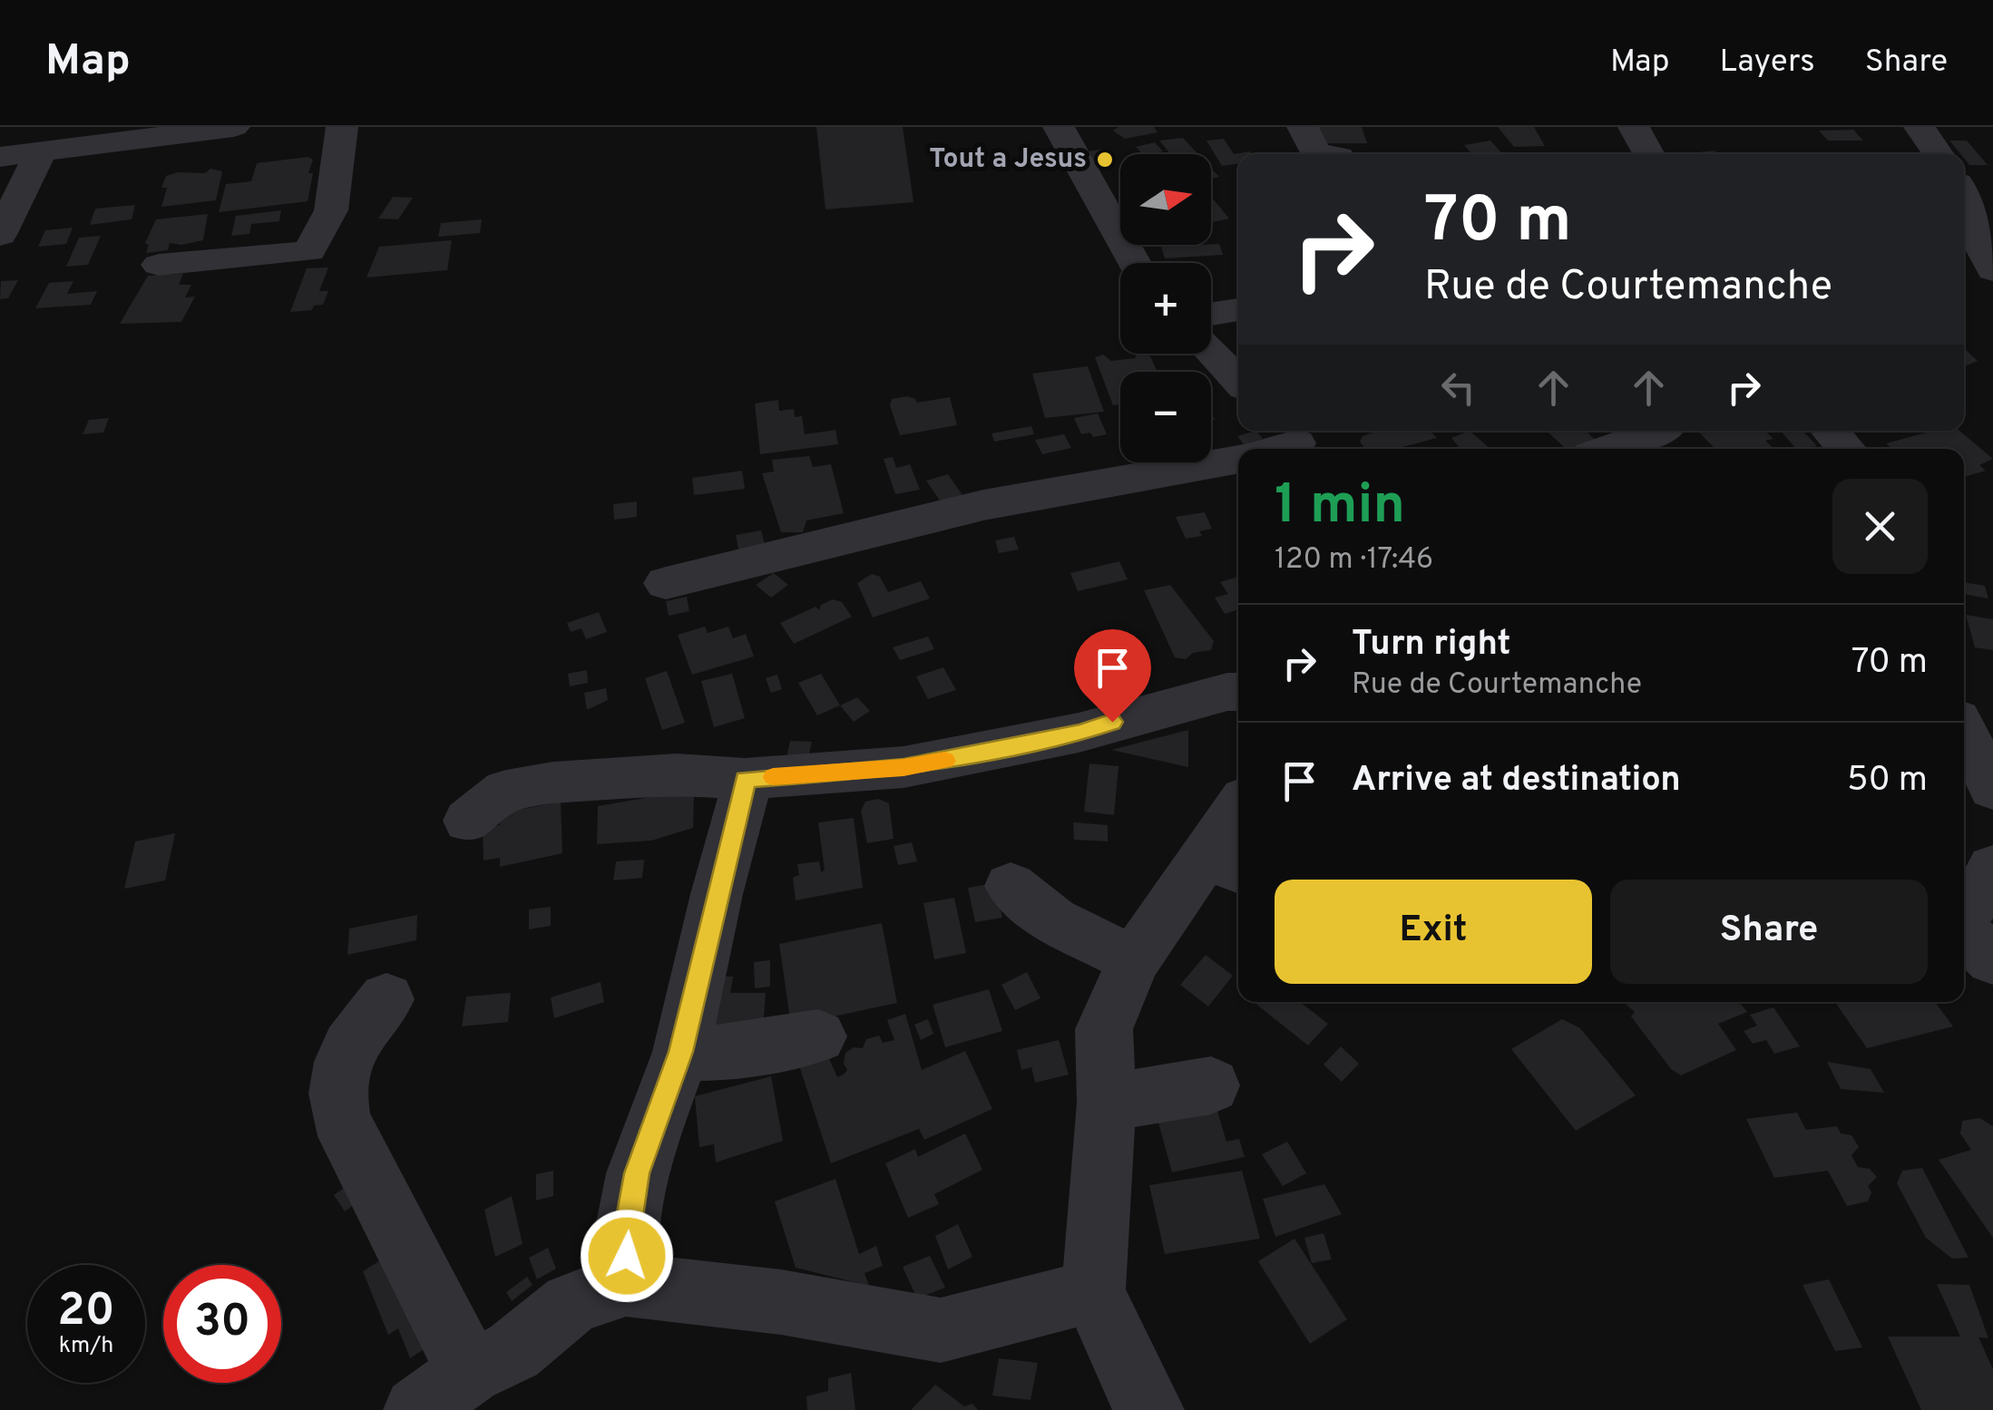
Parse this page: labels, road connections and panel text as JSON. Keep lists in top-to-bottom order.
{
  "places": ["Tout a Jesus"],
  "north": "right",
  "page": {
    "header": "Map",
    "nav": ["Map", "Layers", "Share"],
    "map_buttons": ["+", "−"],
    "turn": ["70 m", "Rue de Courtemanche"],
    "heading": ["1 min", "120 m · 17:46"],
    "list": [
      {
        "name": "Turn right",
        "note": "Rue de Courtemanche",
        "value": "70 m"
      },
      {
        "name": "Arrive at destination",
        "value": "50 m"
      }
    ],
    "buttons": ["Exit", "Share"],
    "speed": "20 km/h",
    "limit": "30"
  }
}
